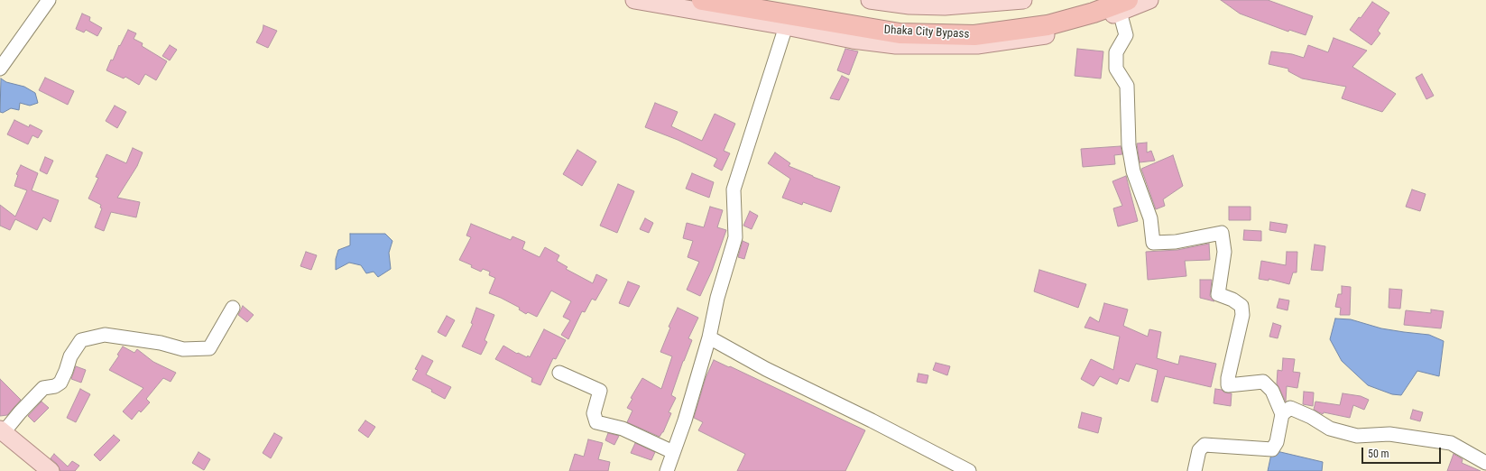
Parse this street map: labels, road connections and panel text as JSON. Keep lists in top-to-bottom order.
{
  "streets": {
    "highway": ["Dhaka City Bypass"]
  },
  "scale_bar": "50 m"
}
